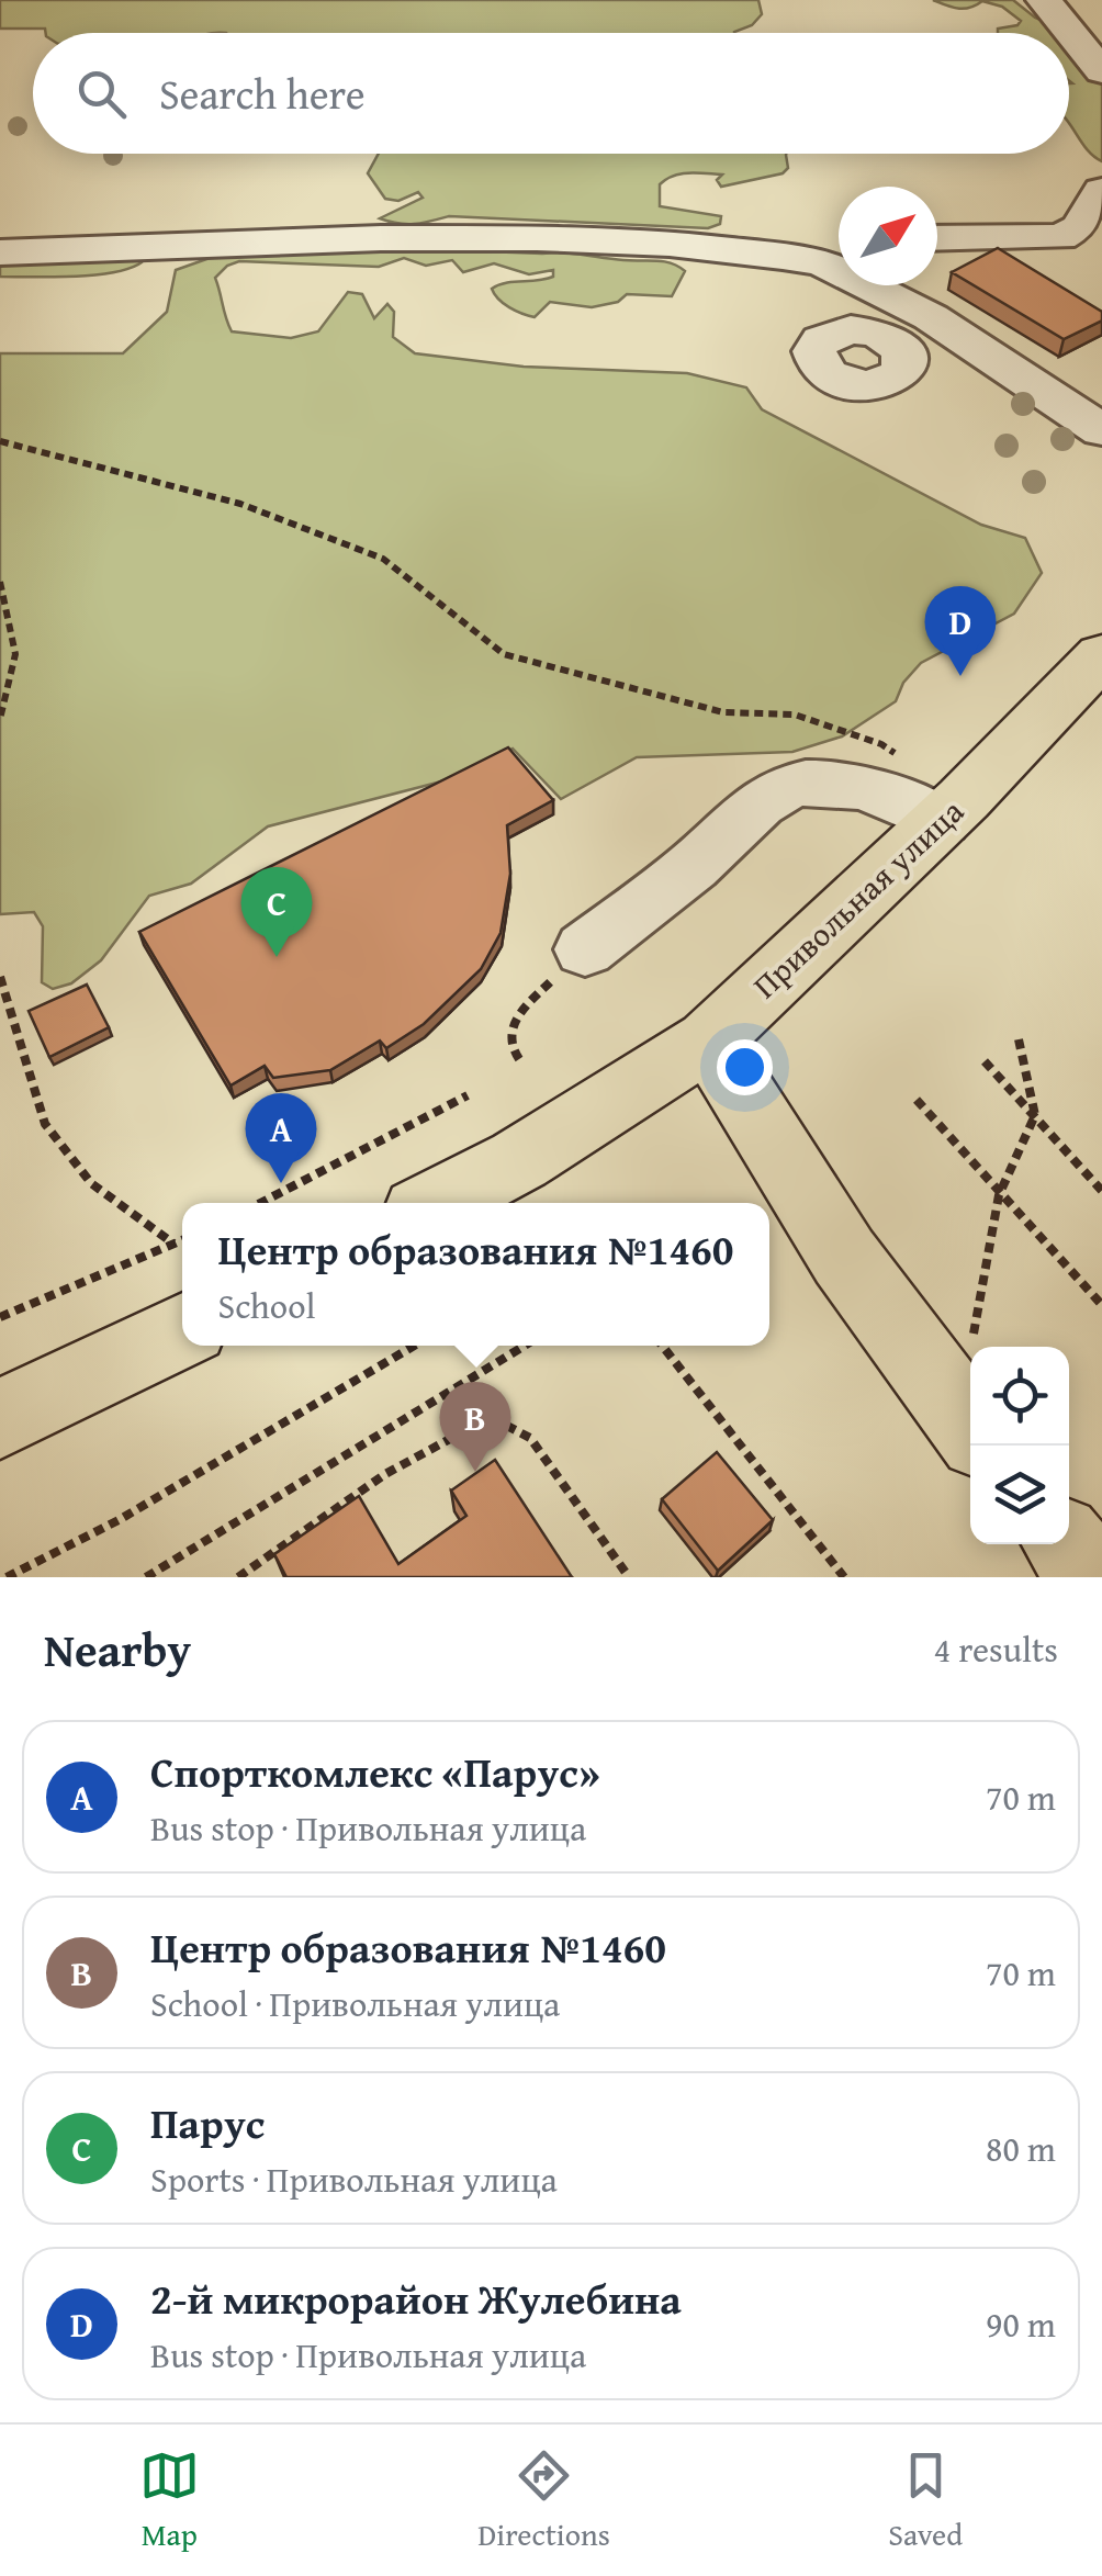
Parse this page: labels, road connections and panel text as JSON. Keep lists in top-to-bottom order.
{
  "streets": {
    "main road": ["Привольная улица"]
  },
  "north": "top right",
  "page": {
    "search": "Search here",
    "pins": [
      "D",
      "C",
      "A",
      "B"
    ],
    "popup": ["Центр образования №1460", "School"],
    "heading": ["Nearby", "4 results"],
    "list": [
      {
        "mark": "A",
        "name": "Спорткомлекс «Парус»",
        "note": "Bus stop · Привольная улица",
        "value": "70 m"
      },
      {
        "mark": "B",
        "name": "Центр образования №1460",
        "note": "School · Привольная улица",
        "value": "70 m"
      },
      {
        "mark": "C",
        "name": "Парус",
        "note": "Sports · Привольная улица",
        "value": "80 m"
      },
      {
        "mark": "D",
        "name": "2-й микрорайон Жулебина",
        "note": "Bus stop · Привольная улица",
        "value": "90 m"
      }
    ],
    "nav": ["Map", "Directions", "Saved"]
  }
}
